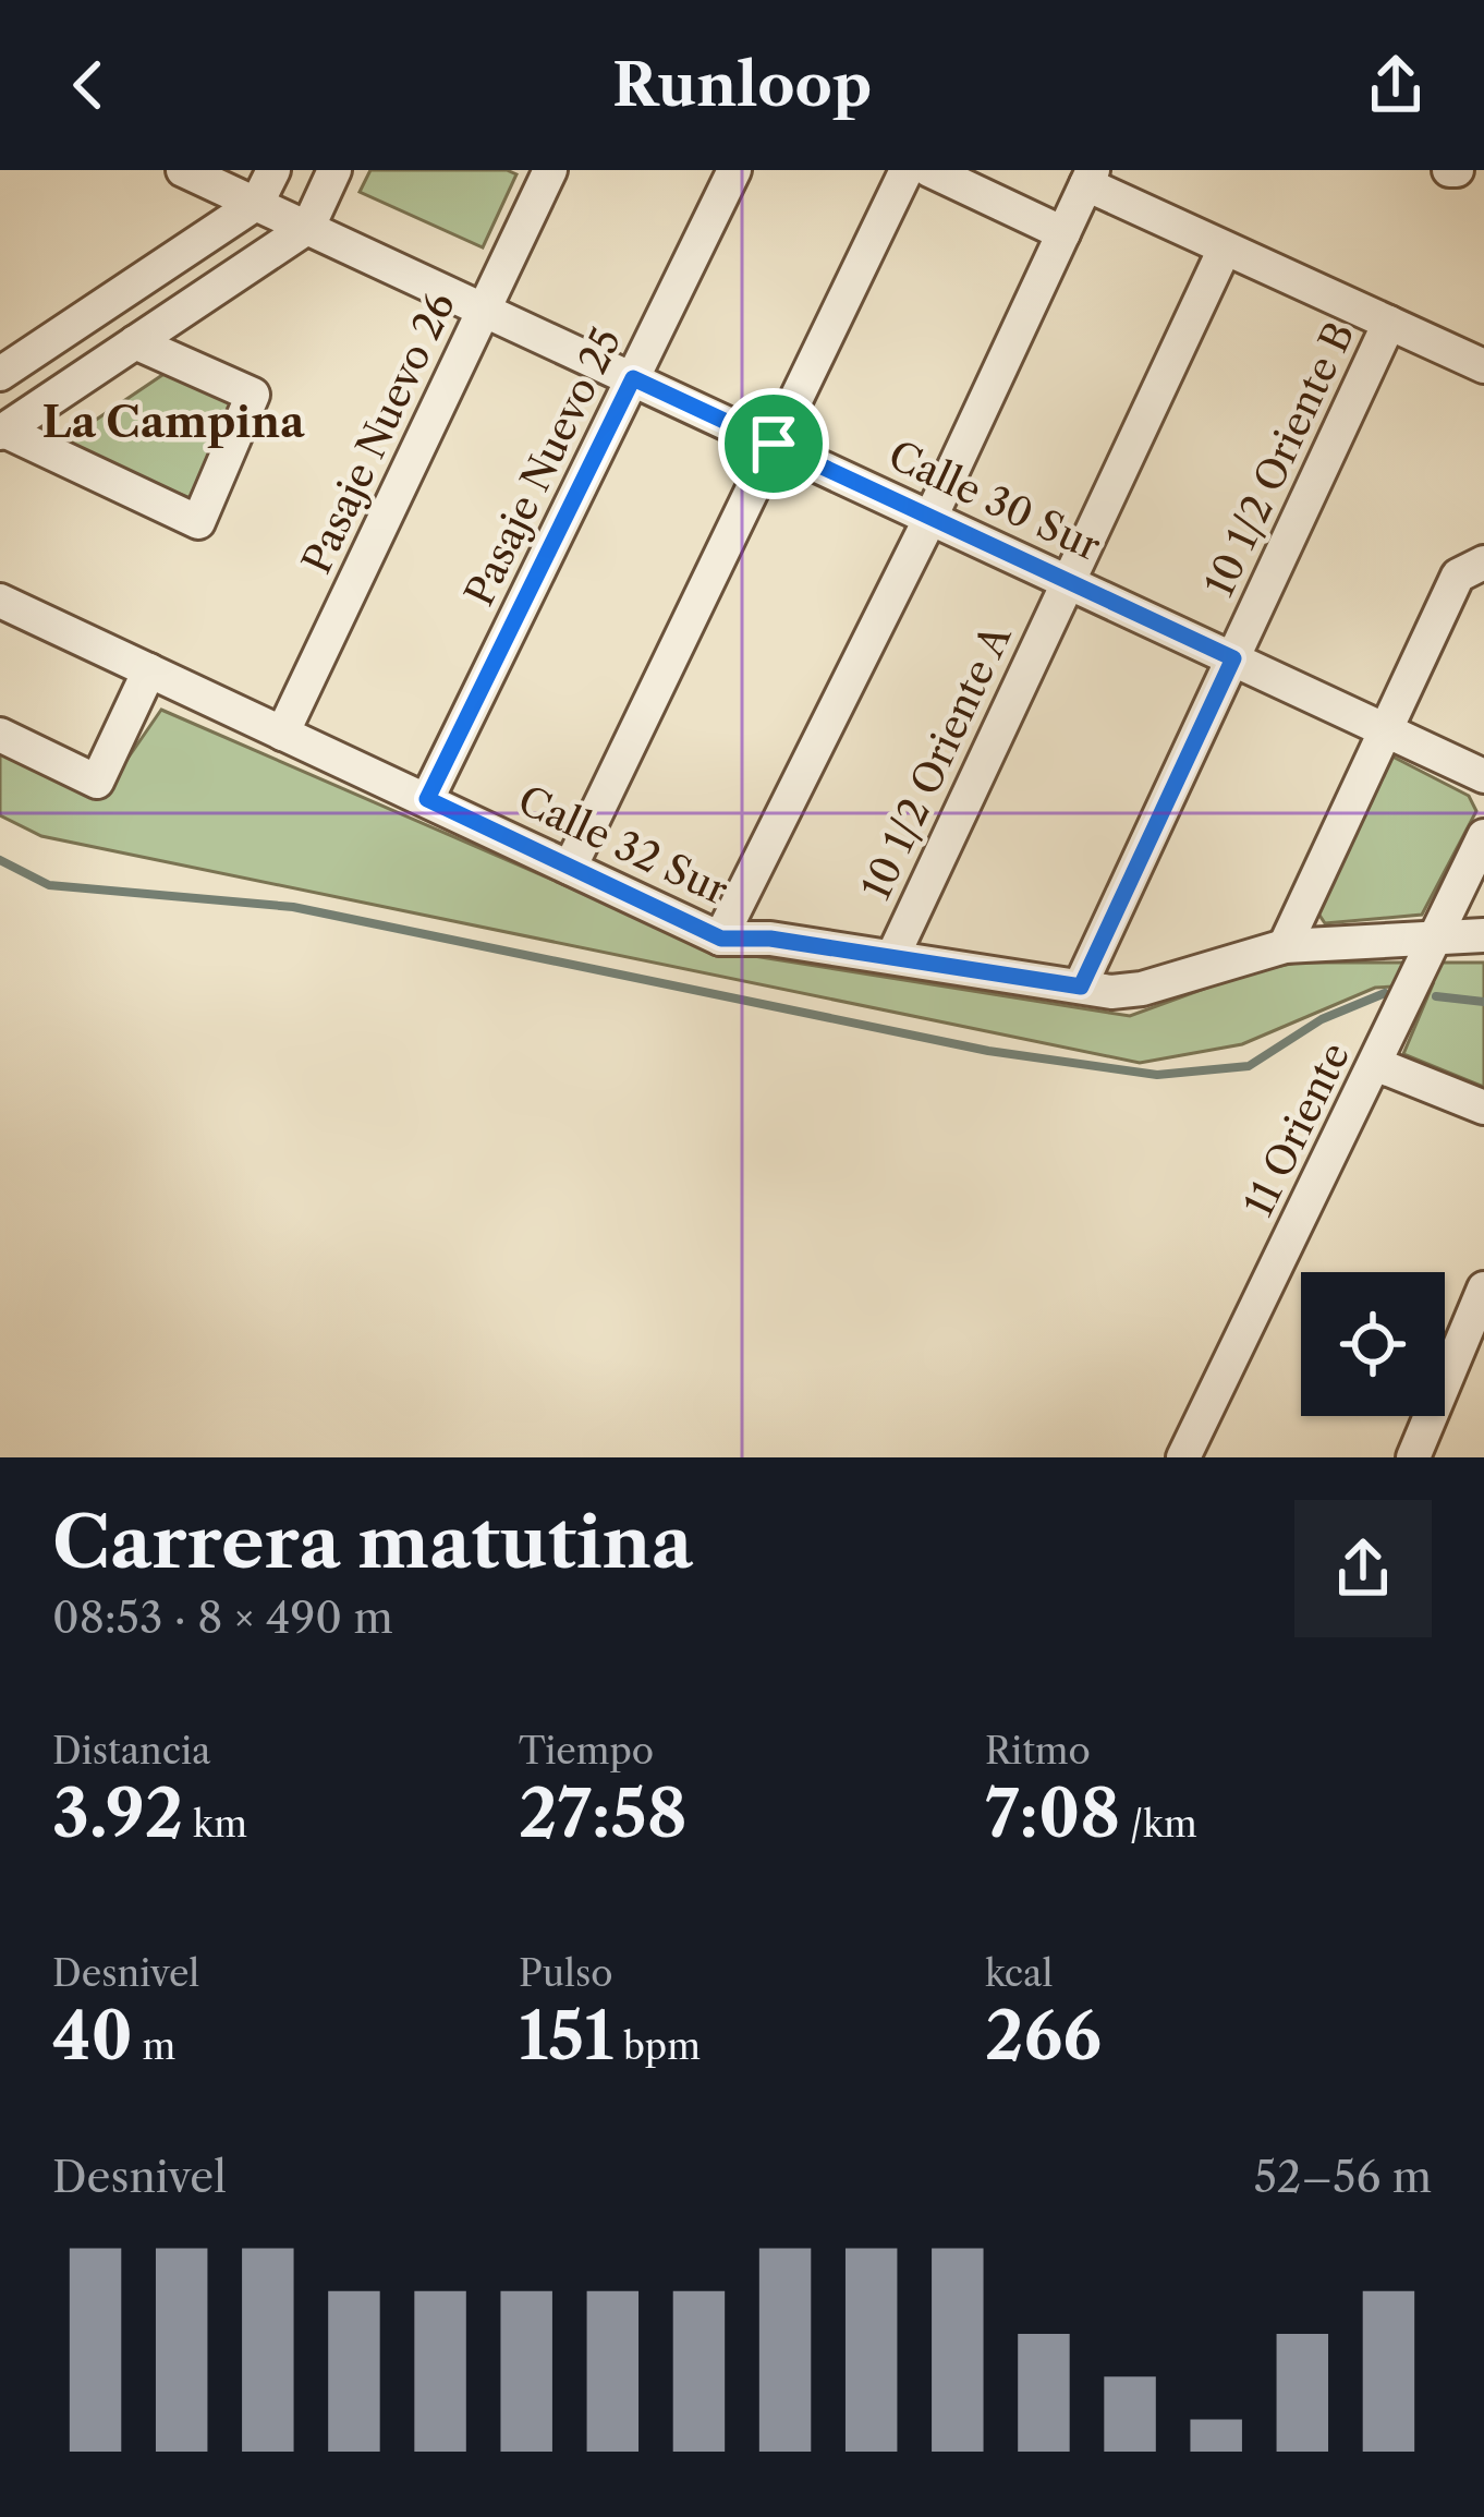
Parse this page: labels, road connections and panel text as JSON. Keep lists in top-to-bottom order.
{
  "streets": {
    "street": [
      "Pasaje Nuevo 26",
      "10 1/2 Oriente B",
      "Pasaje Nuevo 25",
      "Calle 30 Sur",
      "10 1/2 Oriente A",
      "Calle 32 Sur",
      "11 Oriente"
    ]
  },
  "crossings": [
    ["Pasaje Nuevo 26", "Calle 30 Sur"],
    ["Pasaje Nuevo 26", "Calle 32 Sur"],
    ["10 1/2 Oriente B", "Calle 30 Sur"],
    ["10 1/2 Oriente B", "Calle 32 Sur"],
    ["Pasaje Nuevo 25", "Calle 30 Sur"],
    ["Pasaje Nuevo 25", "Calle 32 Sur"],
    ["Calle 30 Sur", "10 1/2 Oriente A"],
    ["10 1/2 Oriente A", "Calle 32 Sur"],
    ["Calle 32 Sur", "11 Oriente"]
  ],
  "districts": ["La Campina"],
  "page": {
    "header": "Runloop",
    "heading": ["Carrera matutina", "08:53 · 8 × 490 m"],
    "stats": [
      ["Distancia", "3.92 km"],
      ["Tiempo", "27:58"],
      ["Ritmo", "7:08 /km"],
      ["Desnivel", "40 m"],
      ["Pulso", "151 bpm"],
      ["kcal", "266"]
    ],
    "chart": ["Desnivel", "52–56 m"]
  }
}
